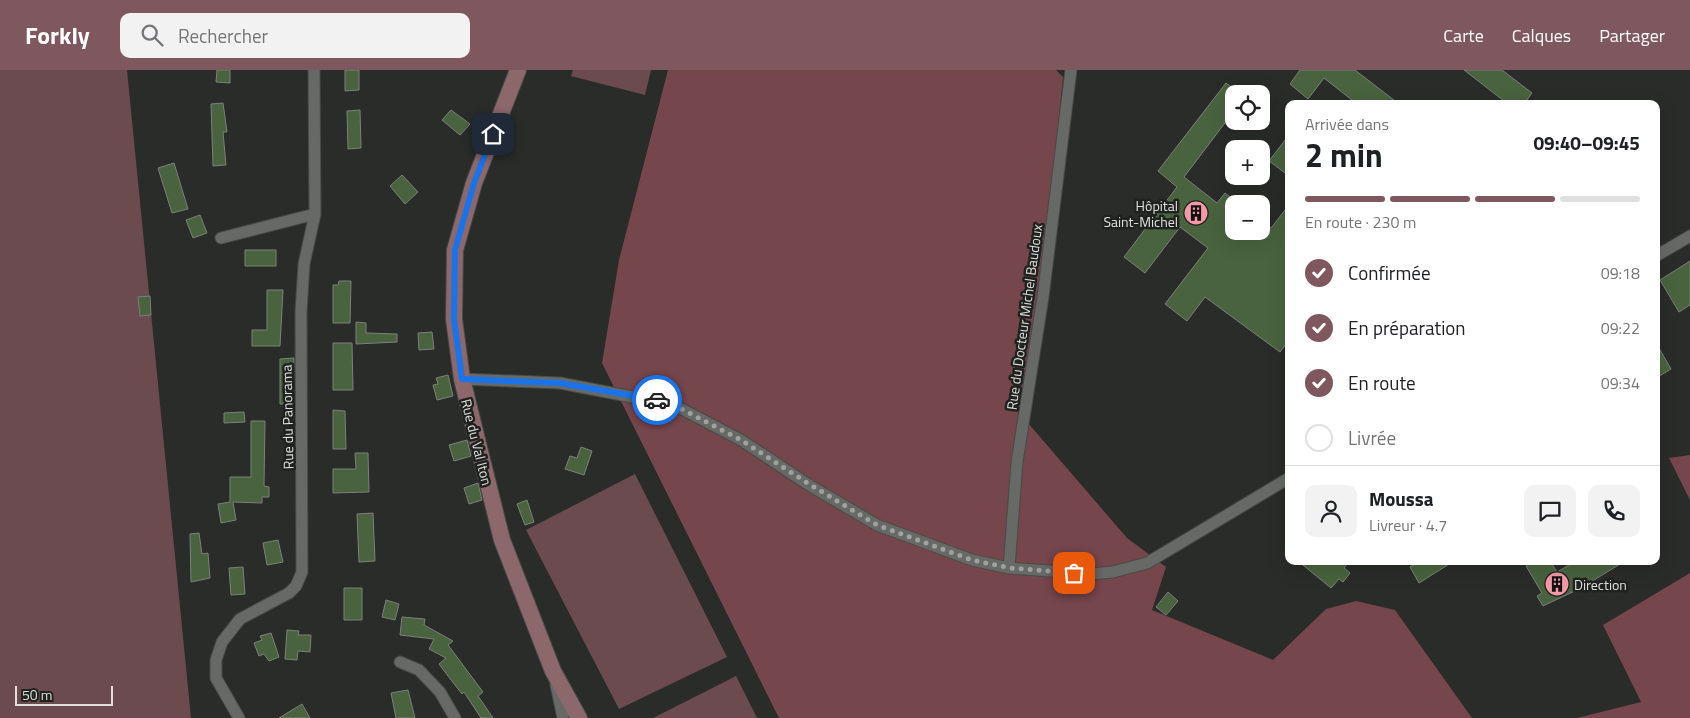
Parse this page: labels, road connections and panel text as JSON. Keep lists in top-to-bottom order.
{
  "streets": {
    "street": ["Rue du Docteur Michel Baudoux", "Rue du Panorama", "Rue du Val Iton"]
  },
  "places": {
    "building": ["Hôpital Saint-Michel", "Direction"]
  },
  "scale_bar": "50 m",
  "page": {
    "header": "Forkly",
    "search": "Rechercher",
    "nav": ["Carte", "Calques", "Partager"],
    "map_buttons": ["+", "−"],
    "heading": ["2 min", "Arrivée dans", "09:40–09:45"],
    "panel": ["Moussa", "Livreur · 4.7"],
    "bar": "En route · 230 m",
    "list": [
      ["Confirmée", "09:18"],
      ["En préparation", "09:22"],
      ["En route", "09:34"],
      "Livrée"
    ],
    "scale": "50 m"
  }
}
